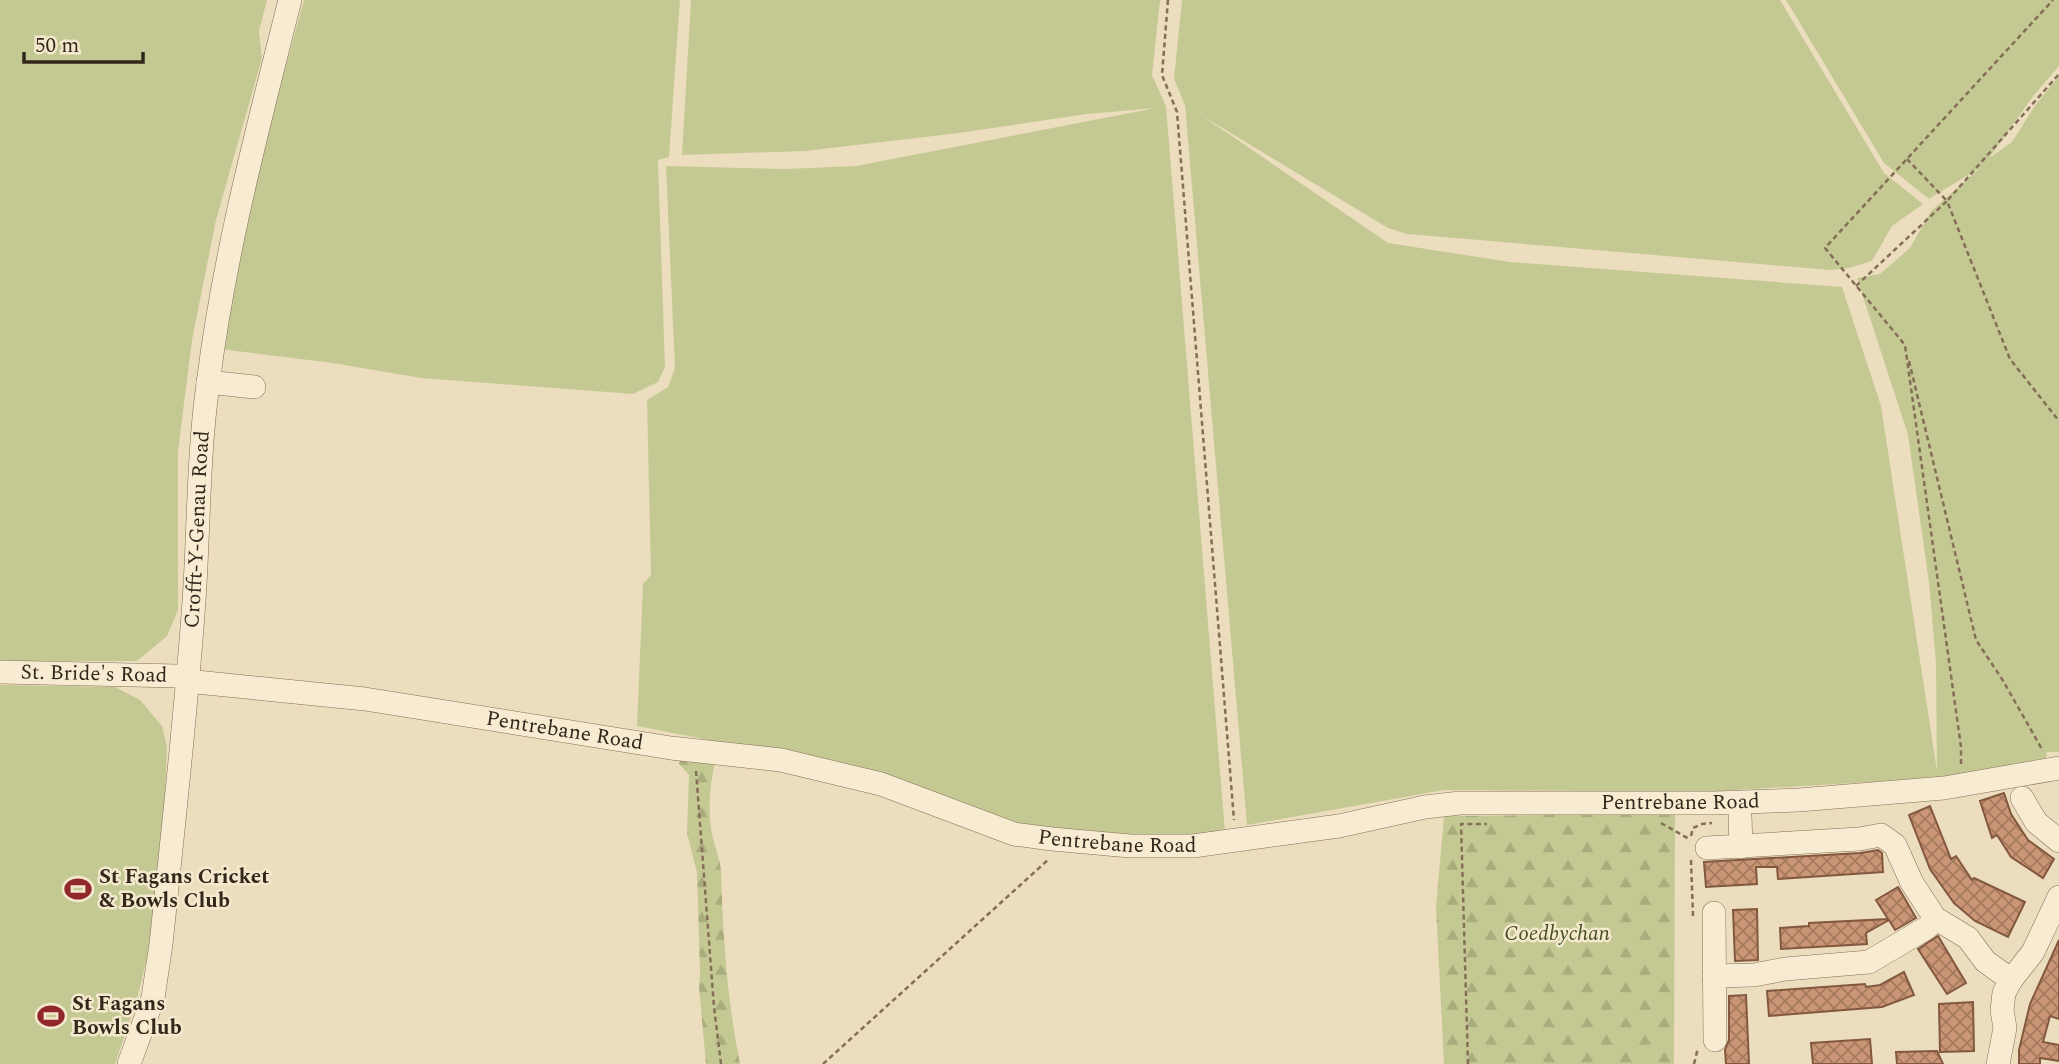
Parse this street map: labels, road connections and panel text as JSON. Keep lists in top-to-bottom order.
{
  "streets": {
    "street": ["Crofft-Y-Genau Road", "St. Bride's Road", "Pentrebane Road"]
  },
  "crossings": [
    ["Crofft-Y-Genau Road", "St. Bride's Road"],
    ["Crofft-Y-Genau Road", "Pentrebane Road"],
    ["St. Bride's Road", "Pentrebane Road"]
  ],
  "parks": ["Coedbychan"],
  "places": {
    "sports": ["St Fagans Cricket & Bowls Club", "St Fagans Bowls Club"]
  },
  "scale_bar": "50 m"
}
